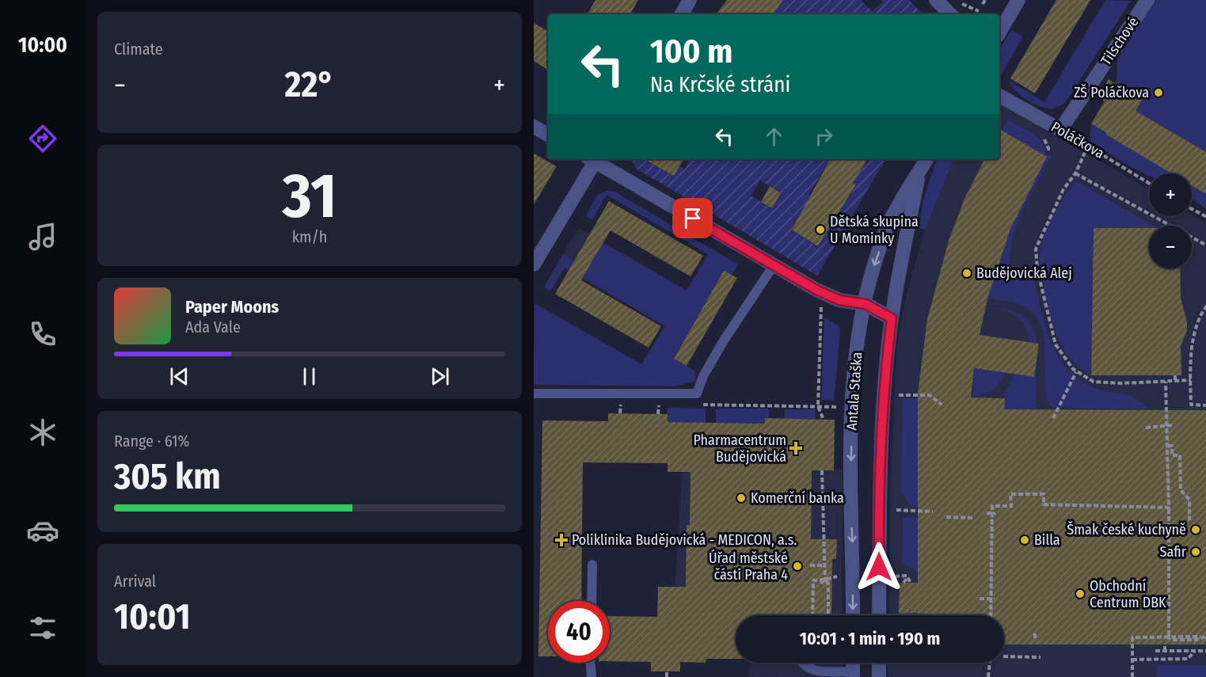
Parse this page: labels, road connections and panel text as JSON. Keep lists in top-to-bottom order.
{
  "streets": {
    "street": ["Tilschové", "Poláčkova", "Antala Staška"]
  },
  "crossings": [
    ["Tilschové", "Poláčkova"]
  ],
  "places": {
    "other": [
      "ZŠ Poláčkova",
      "Dětská skupina U Mominky",
      "Budějovická Alej",
      "Komerční banka",
      "Šmak české kuchyně",
      "Billa",
      "Safir",
      "Úřad městské části Praha 4",
      "Obchodní Centrum DBK"
    ],
    "health": ["Pharmacentrum Budějovická", "Poliklinika Budějovická - MEDICON, a.s."]
  },
  "page": {
    "tabs": "10:00",
    "tile": [
      "Climate",
      ["31", "km/h"],
      ["Range · 61%", "305 km"],
      ["Arrival", "10:01"]
    ],
    "turn": ["100 m", "Na Krčské stráni"],
    "heat": ["−", "22°", "+"],
    "map_buttons": ["+", "−"],
    "song": ["Paper Moons", "Ada Vale"],
    "limit": "40",
    "trip": "10:01 · 1 min · 190 m"
  }
}
